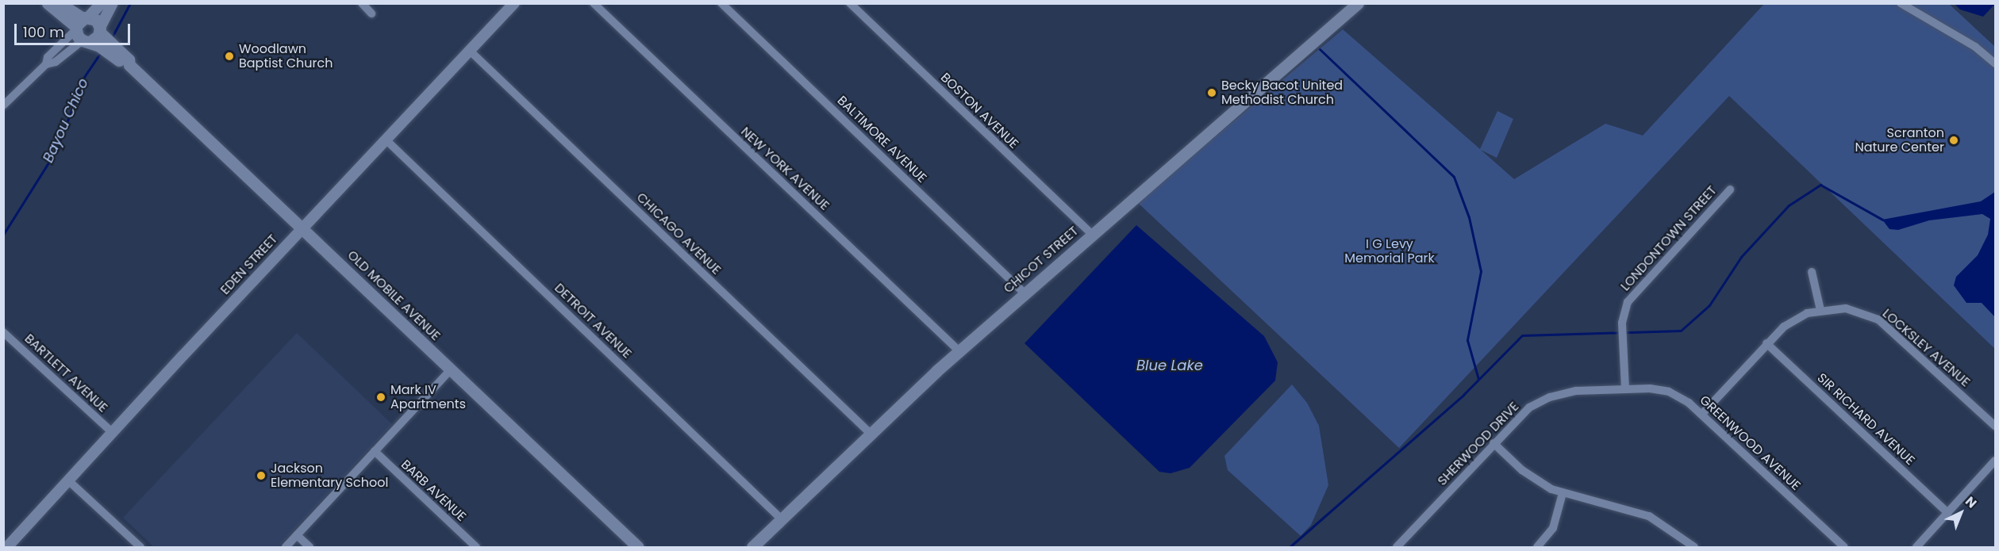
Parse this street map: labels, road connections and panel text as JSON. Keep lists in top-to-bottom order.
{
  "streets": {
    "main road": ["CHICOT STREET", "OLD MOBILE AVENUE"],
    "street": [
      "BOSTON AVENUE",
      "BALTIMORE AVENUE",
      "NEW YORK AVENUE",
      "CHICAGO AVENUE",
      "LONDONTOWN STREET",
      "EDEN STREET",
      "DETROIT AVENUE",
      "LOCKSLEY AVENUE",
      "BARTLETT AVENUE",
      "SIR RICHARD AVENUE",
      "GREENWOOD AVENUE",
      "SHERWOOD DRIVE",
      "BARB AVENUE"
    ]
  },
  "crossings": [
    ["BOSTON AVENUE", "CHICOT STREET"],
    ["BALTIMORE AVENUE", "CHICOT STREET"],
    ["NEW YORK AVENUE", "CHICOT STREET"],
    ["CHICAGO AVENUE", "CHICOT STREET"],
    ["CHICAGO AVENUE", "EDEN STREET"],
    ["LONDONTOWN STREET", "GREENWOOD AVENUE"],
    ["LONDONTOWN STREET", "SHERWOOD DRIVE"],
    ["CHICOT STREET", "DETROIT AVENUE"],
    ["EDEN STREET", "OLD MOBILE AVENUE"],
    ["EDEN STREET", "DETROIT AVENUE"],
    ["EDEN STREET", "BARTLETT AVENUE"],
    ["LOCKSLEY AVENUE", "SIR RICHARD AVENUE"],
    ["LOCKSLEY AVENUE", "GREENWOOD AVENUE"],
    ["GREENWOOD AVENUE", "SHERWOOD DRIVE"]
  ],
  "water": ["Bayou Chico", "Blue Lake"],
  "parks": ["I G Levy Memorial Park"],
  "places": [
    "Woodlawn Baptist Church",
    "Becky Bacot United Methodist Church",
    "Scranton Nature Center",
    "Mark IV Apartments",
    "Jackson Elementary School"
  ],
  "scale_bar": "100 m",
  "north": "top right"
}
